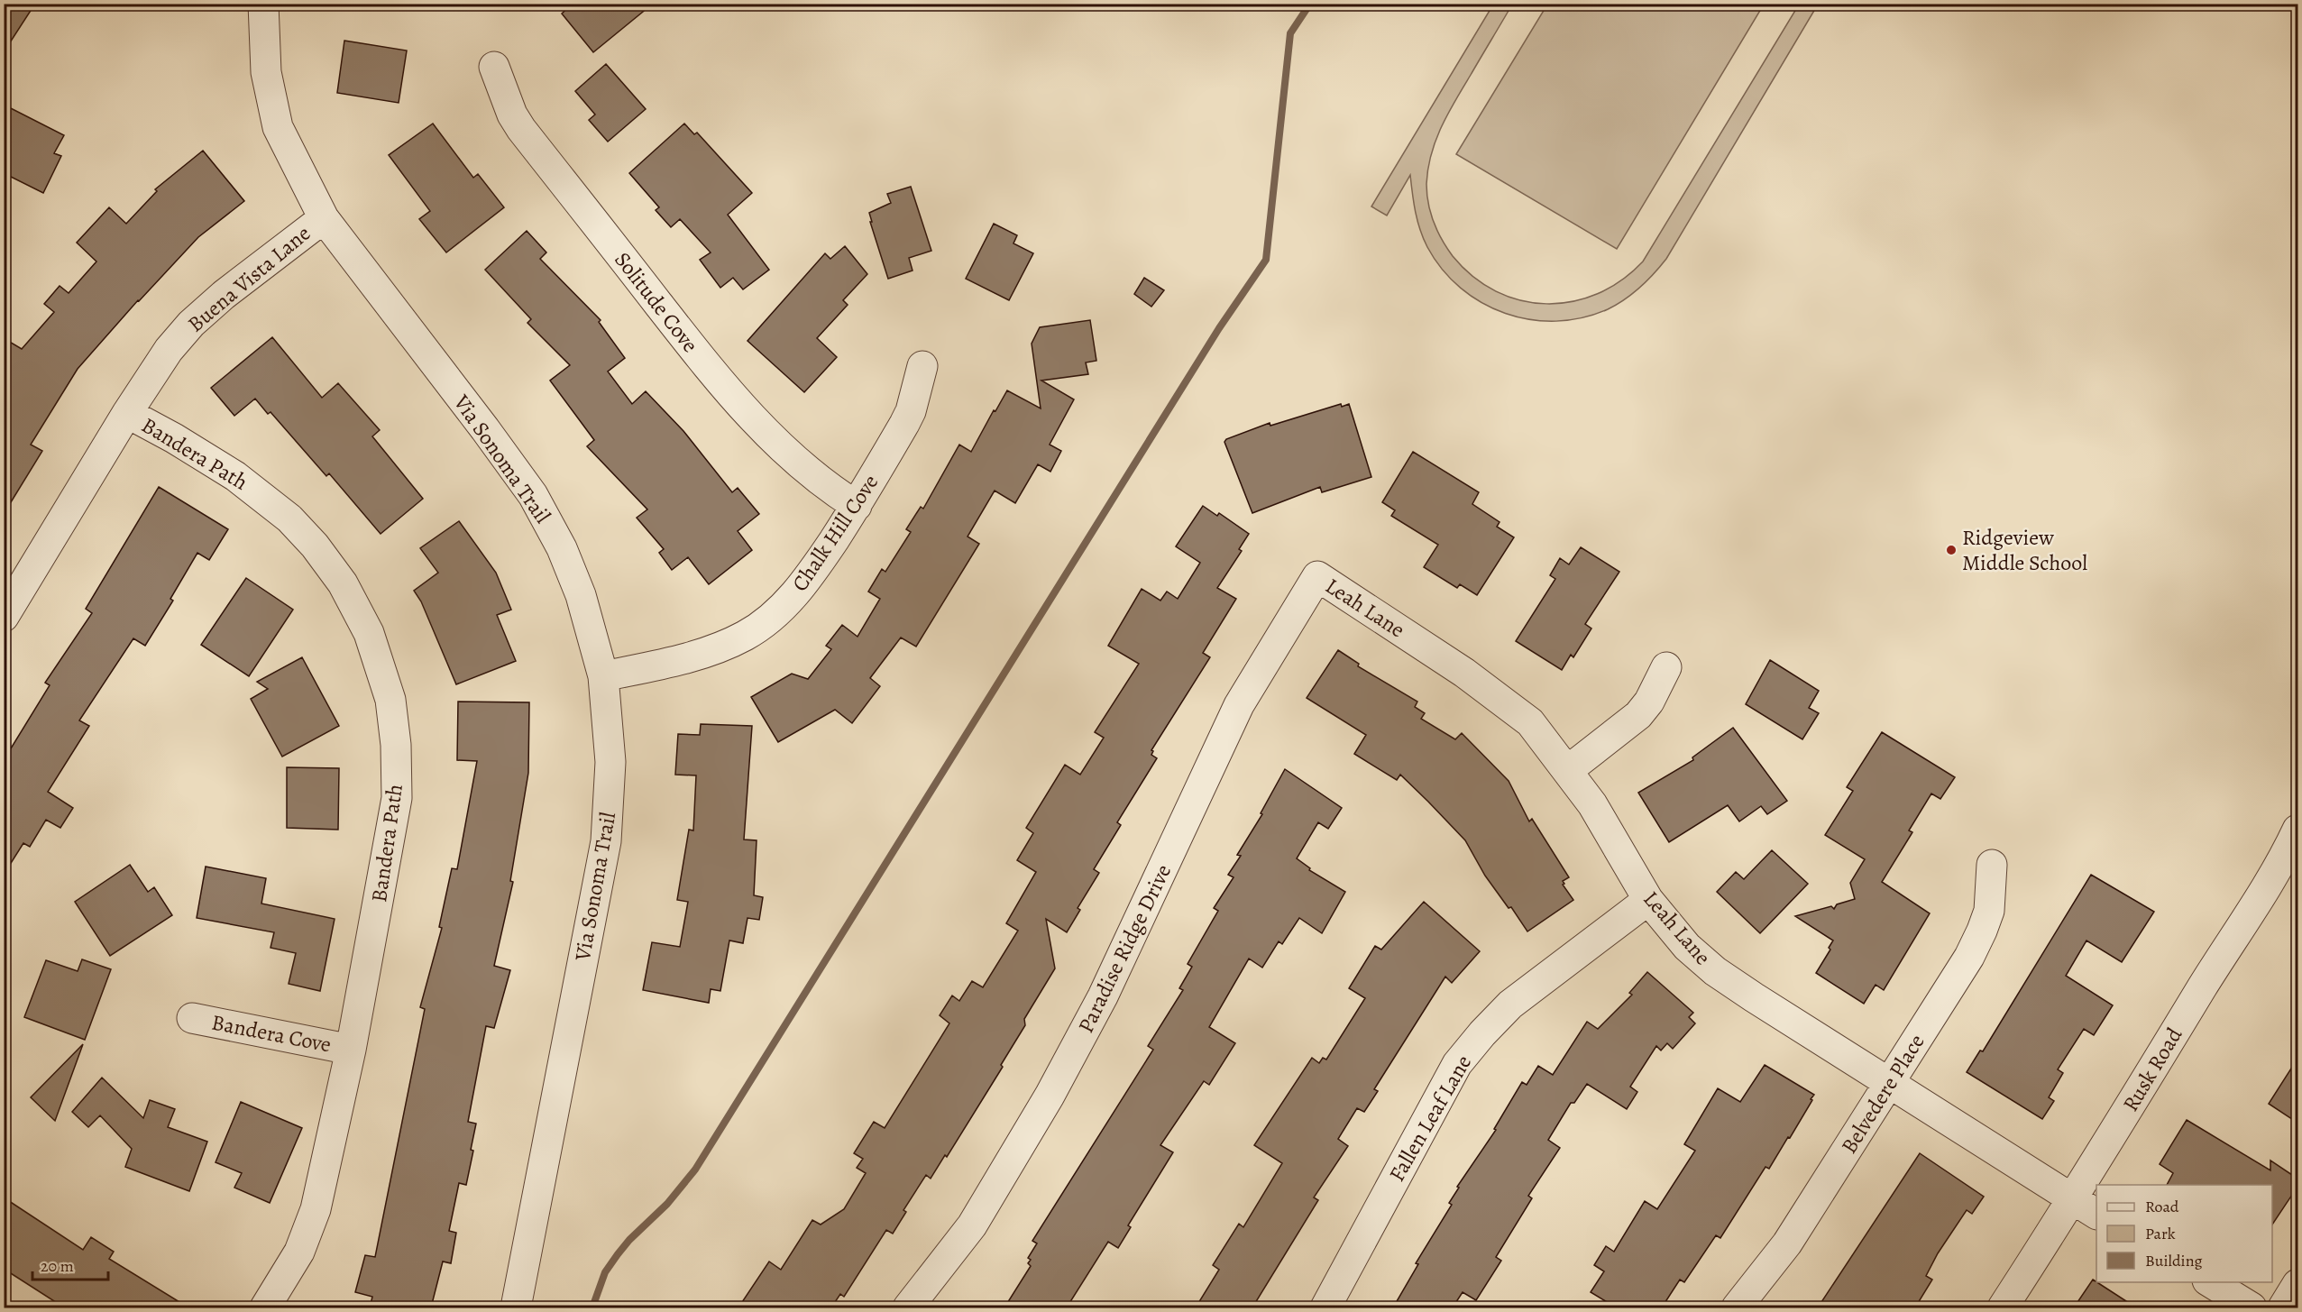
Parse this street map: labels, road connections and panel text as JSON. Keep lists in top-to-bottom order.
{
  "streets": {
    "street": [
      "Buena Vista Lane",
      "Solitude Cove",
      "Bandera Path",
      "Via Sonoma Trail",
      "Chalk Hill Cove",
      "Leah Lane",
      "Paradise Ridge Drive",
      "Bandera Cove",
      "Rusk Road",
      "Belvedere Place",
      "Fallen Leaf Lane"
    ]
  },
  "crossings": [
    ["Buena Vista Lane", "Bandera Path"],
    ["Buena Vista Lane", "Via Sonoma Trail"],
    ["Solitude Cove", "Chalk Hill Cove"],
    ["Bandera Path", "Bandera Cove"],
    ["Via Sonoma Trail", "Chalk Hill Cove"],
    ["Leah Lane", "Paradise Ridge Drive"],
    ["Leah Lane", "Rusk Road"],
    ["Leah Lane", "Belvedere Place"],
    ["Leah Lane", "Fallen Leaf Lane"]
  ],
  "places": ["Ridgeview Middle School"],
  "legend": ["Road", "Park", "Building"],
  "scale_bar": "20 m"
}
